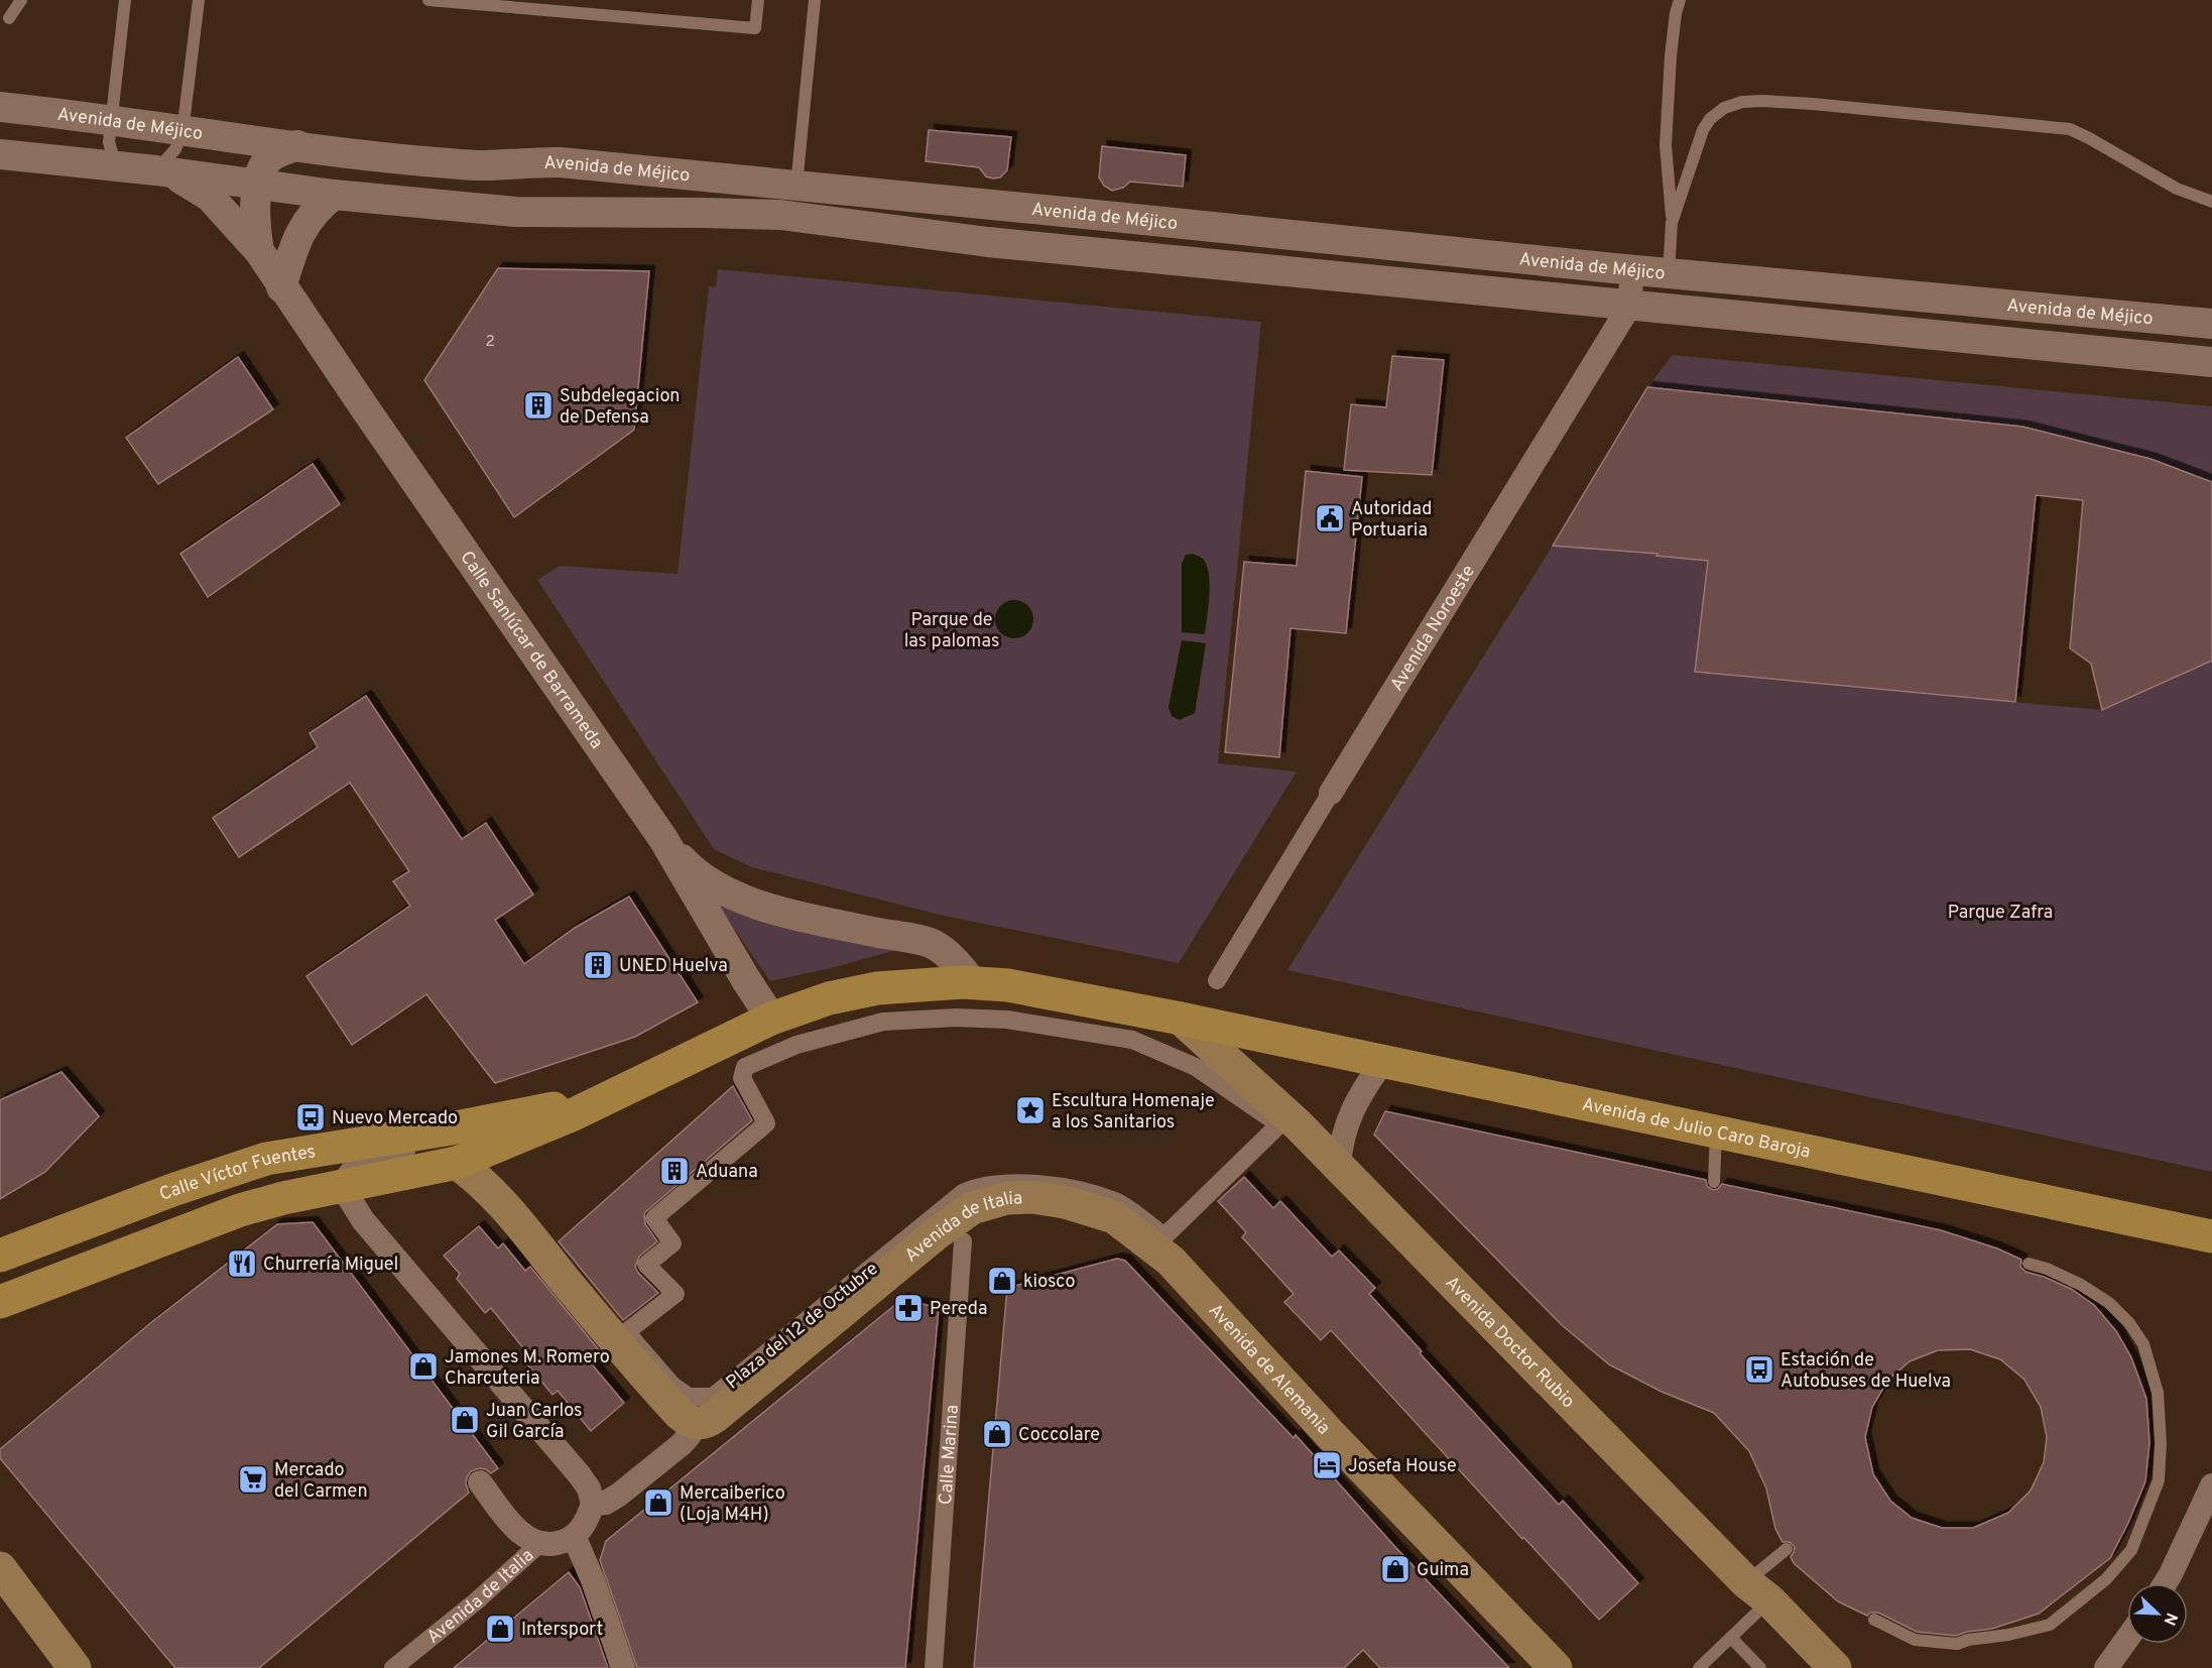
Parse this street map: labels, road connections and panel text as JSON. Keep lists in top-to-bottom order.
{
  "streets": {
    "main road": [
      "Avenida de Julio Caro Baroja",
      "Calle Víctor Fuentes",
      "Avenida de Italia",
      "Avenida Doctor Rubio",
      "Avenida de Alemania"
    ],
    "street": [
      "Avenida de Méjico",
      "Avenida Noroeste",
      "Calle Sanlúcar de Barrameda",
      "Plaza del 12 de Octubre",
      "Calle Marina"
    ]
  },
  "crossings": [
    ["Avenida de Méjico", "Avenida Noroeste"],
    ["Avenida de Méjico", "Calle Sanlúcar de Barrameda"],
    ["Avenida de Julio Caro Baroja", "Avenida Doctor Rubio"],
    ["Avenida de Italia", "Avenida de Alemania"]
  ],
  "parks": ["Parque de las palomas", "Parque Zafra"],
  "places": {
    "building": ["Subdelegacion de Defensa", "UNED Huelva", "Aduana"],
    "public building": ["Autoridad Portuaria"],
    "place": ["Escultura Homenaje a los Sanitarios"],
    "bus stop": ["Nuevo Mercado", "Estación de Autobuses de Huelva"],
    "restaurant": ["Churrería Miguel"],
    "shop": [
      "kiosco",
      "Jamones M. Romero Charcuteria",
      "Juan Carlos Gil García",
      "Coccolare",
      "Mercaiberico (Loja M4H)",
      "Guima",
      "Intersport"
    ],
    "pharmacy": ["Pereda"],
    "hotel": ["Josefa House"],
    "supermarket": ["Mercado del Carmen"]
  },
  "house_numbers": ["2"],
  "north": "bottom right"
}
